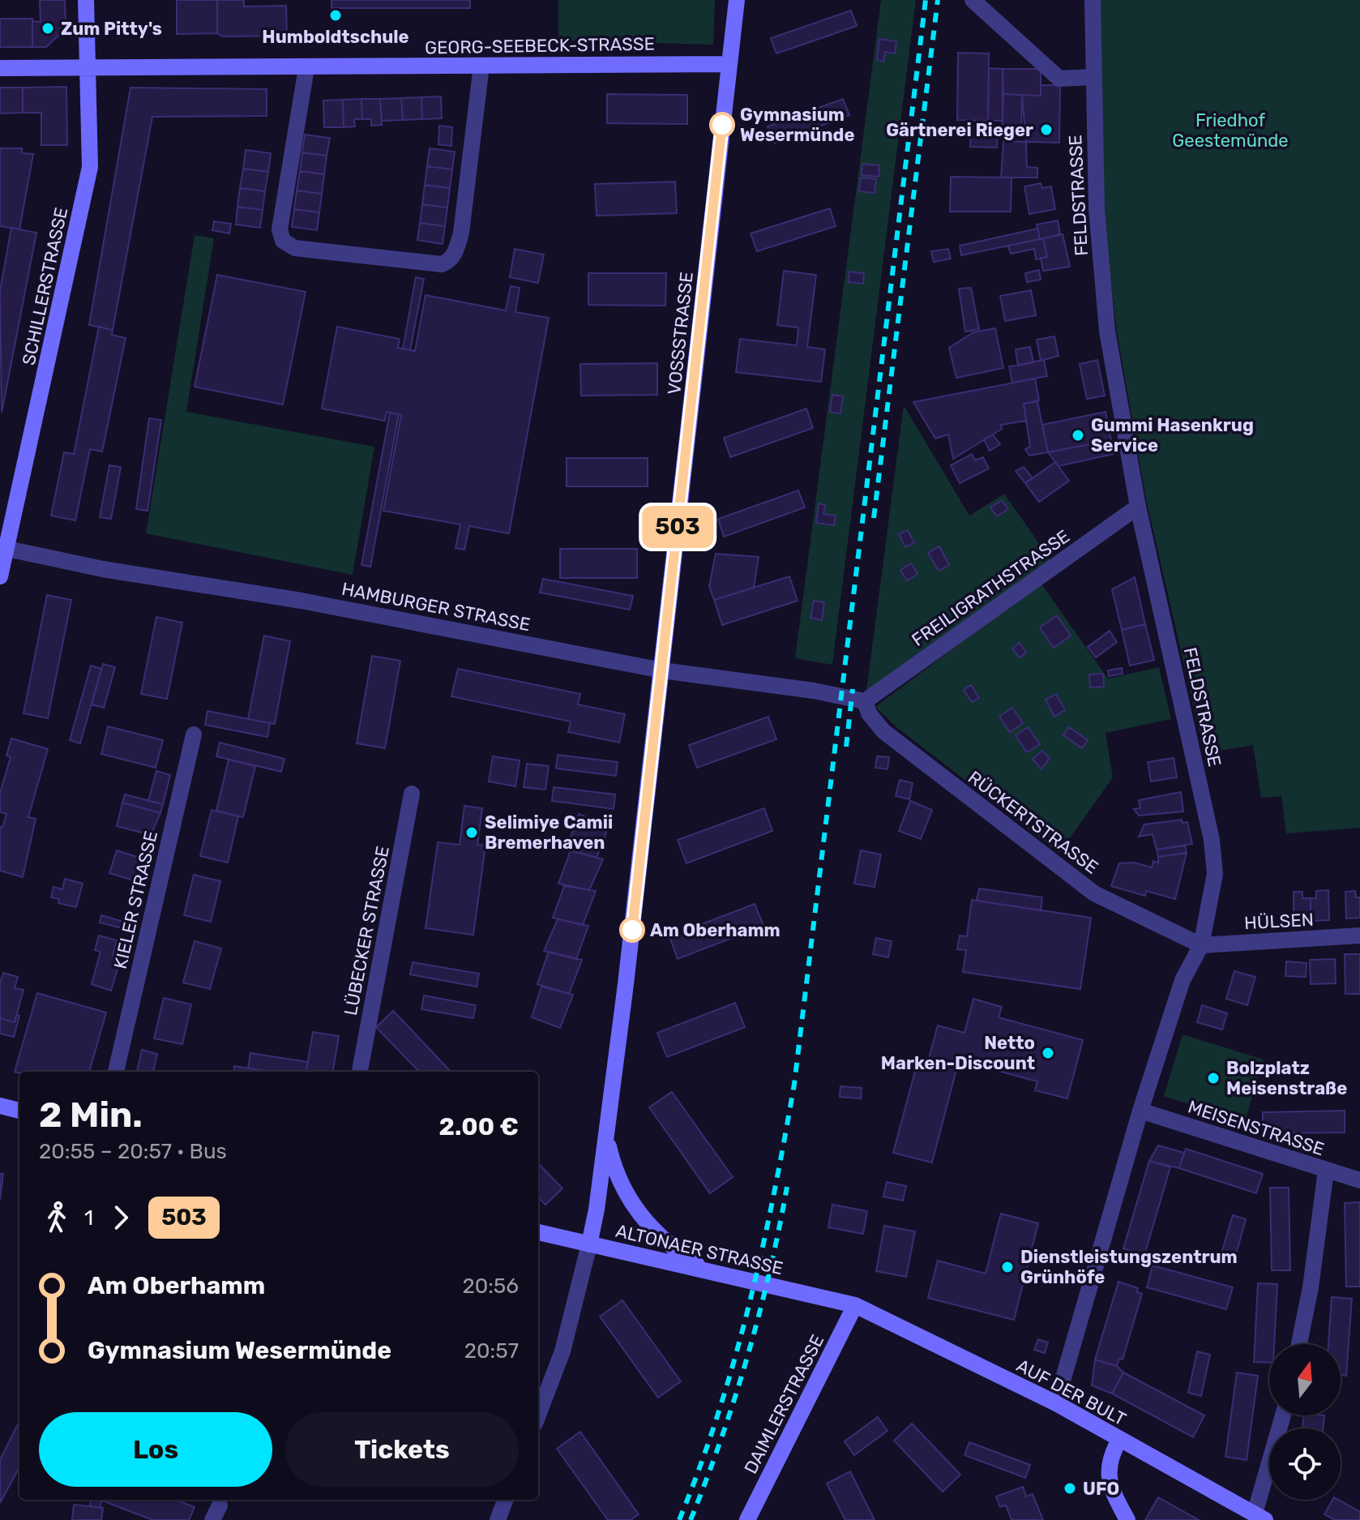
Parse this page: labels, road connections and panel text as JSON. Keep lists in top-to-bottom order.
{
  "streets": {
    "street": [
      "GEORG-SEEBECK-STRASSE",
      "FELDSTRASSE",
      "SCHILLERSTRASSE",
      "VOSSSTRASSE",
      "FREILIGRATHSTRASSE",
      "HAMBURGER STRASSE",
      "RÜCKERTSTRASSE",
      "KIELER STRASSE",
      "HÜLSEN",
      "LÜBECKER STRASSE",
      "MEISENSTRASSE",
      "ALTONAER STRASSE",
      "AUF DER BULT",
      "DAIMLERSTRASSE"
    ]
  },
  "crossings": [
    ["GEORG-SEEBECK-STRASSE", "SCHILLERSTRASSE"],
    ["GEORG-SEEBECK-STRASSE", "VOSSSTRASSE"],
    ["FELDSTRASSE", "FREILIGRATHSTRASSE"],
    ["FELDSTRASSE", "RÜCKERTSTRASSE"],
    ["FELDSTRASSE", "HÜLSEN"],
    ["FELDSTRASSE", "MEISENSTRASSE"],
    ["FELDSTRASSE", "AUF DER BULT"],
    ["SCHILLERSTRASSE", "HAMBURGER STRASSE"],
    ["VOSSSTRASSE", "HAMBURGER STRASSE"],
    ["FREILIGRATHSTRASSE", "HAMBURGER STRASSE"],
    ["FREILIGRATHSTRASSE", "RÜCKERTSTRASSE"],
    ["HAMBURGER STRASSE", "RÜCKERTSTRASSE"],
    ["RÜCKERTSTRASSE", "HÜLSEN"],
    ["ALTONAER STRASSE", "AUF DER BULT"],
    ["ALTONAER STRASSE", "DAIMLERSTRASSE"],
    ["AUF DER BULT", "DAIMLERSTRASSE"]
  ],
  "parks": ["Friedhof Geestemünde"],
  "places": [
    "Humboldtschule",
    "Zum Pitty's",
    "Gymnasium Wesermünde",
    "Gärtnerei Rieger",
    "Gummi Hasenkrug Service",
    "Selimiye Camii Bremerhaven",
    "Am Oberhamm",
    "Netto Marken-Discount",
    "Bolzplatz Meisenstraße",
    "Dienstleistungszentrum Grünhöfe",
    "UFO"
  ],
  "lines": ["bus line 503"],
  "north": "top",
  "page": {
    "on_map": "503",
    "heading": ["2 Min.", "20:55 – 20:57 · Bus", "2.00 €"],
    "legs": ["1", "503"],
    "list": [
      {
        "name": "Am Oberhamm",
        "value": "20:56"
      },
      {
        "name": "Gymnasium Wesermünde",
        "value": "20:57"
      }
    ],
    "buttons": ["Los", "Tickets"]
  }
}
